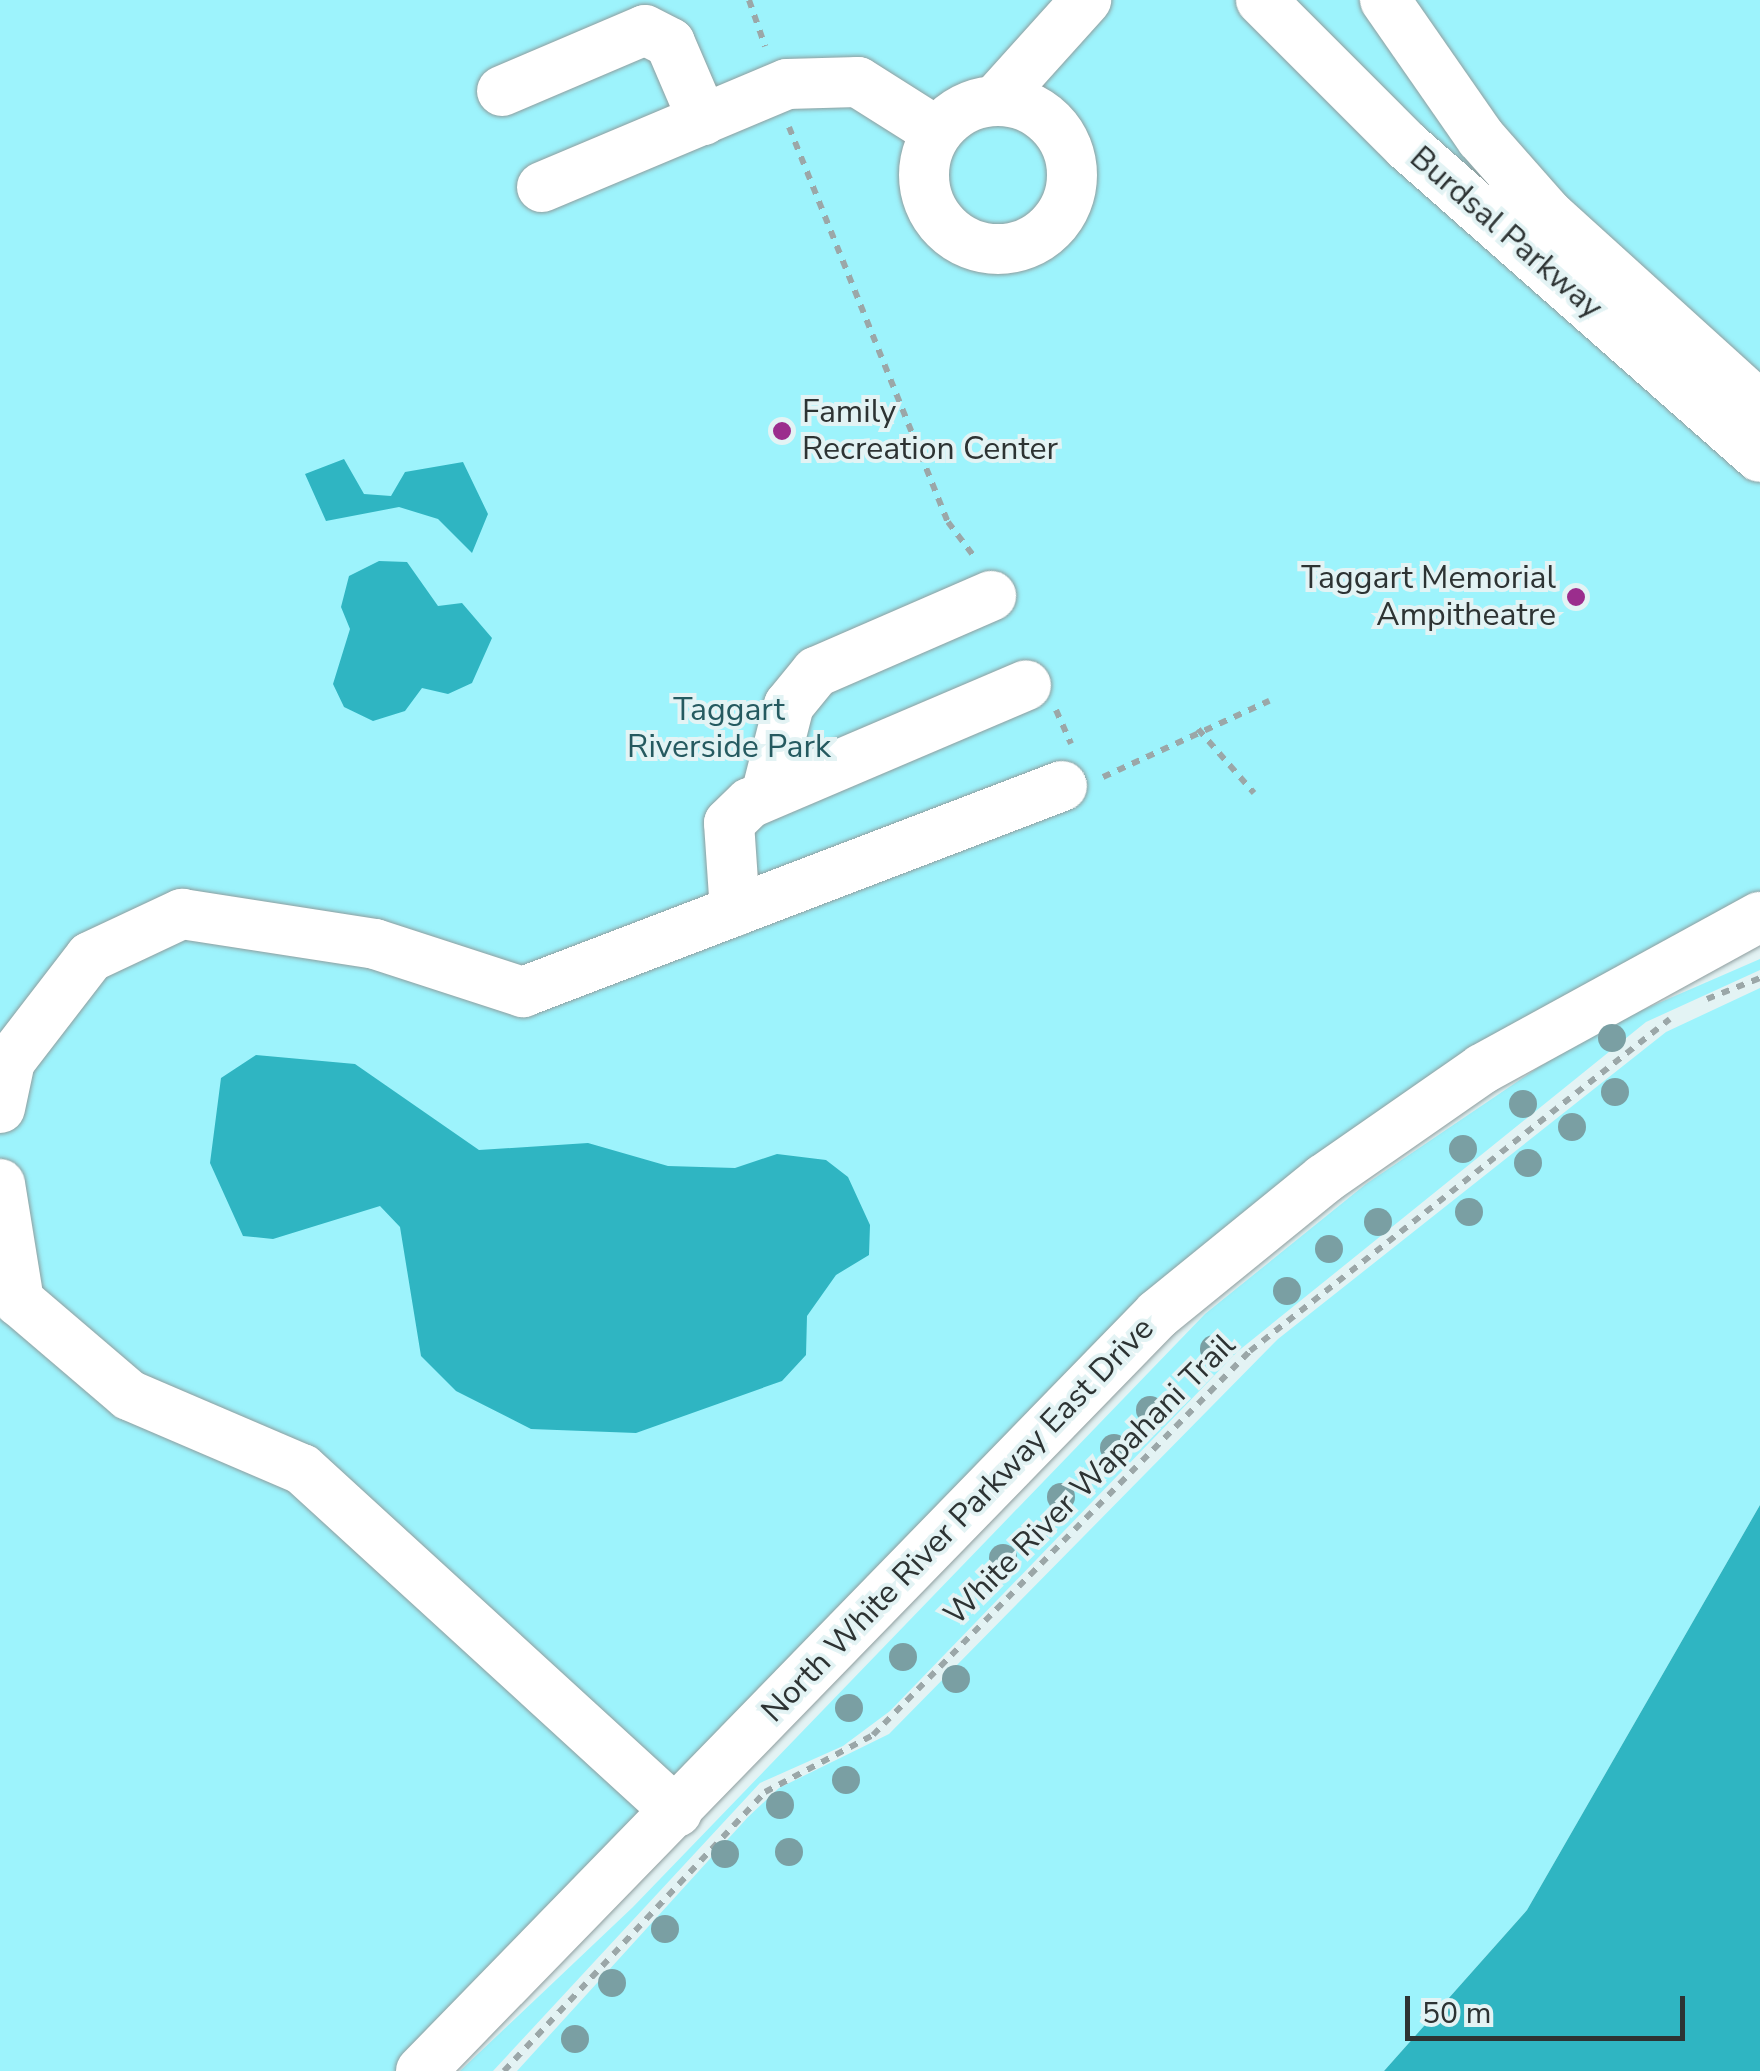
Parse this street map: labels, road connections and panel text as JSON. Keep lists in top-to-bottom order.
{
  "streets": {
    "street": ["Burdsal Parkway", "North White River Parkway East Drive"],
    "path": ["White River Wapahani Trail"]
  },
  "parks": ["Taggart Riverside Park"],
  "places": ["Family Recreation Center", "Taggart Memorial Ampitheatre"],
  "scale_bar": "50 m"
}
